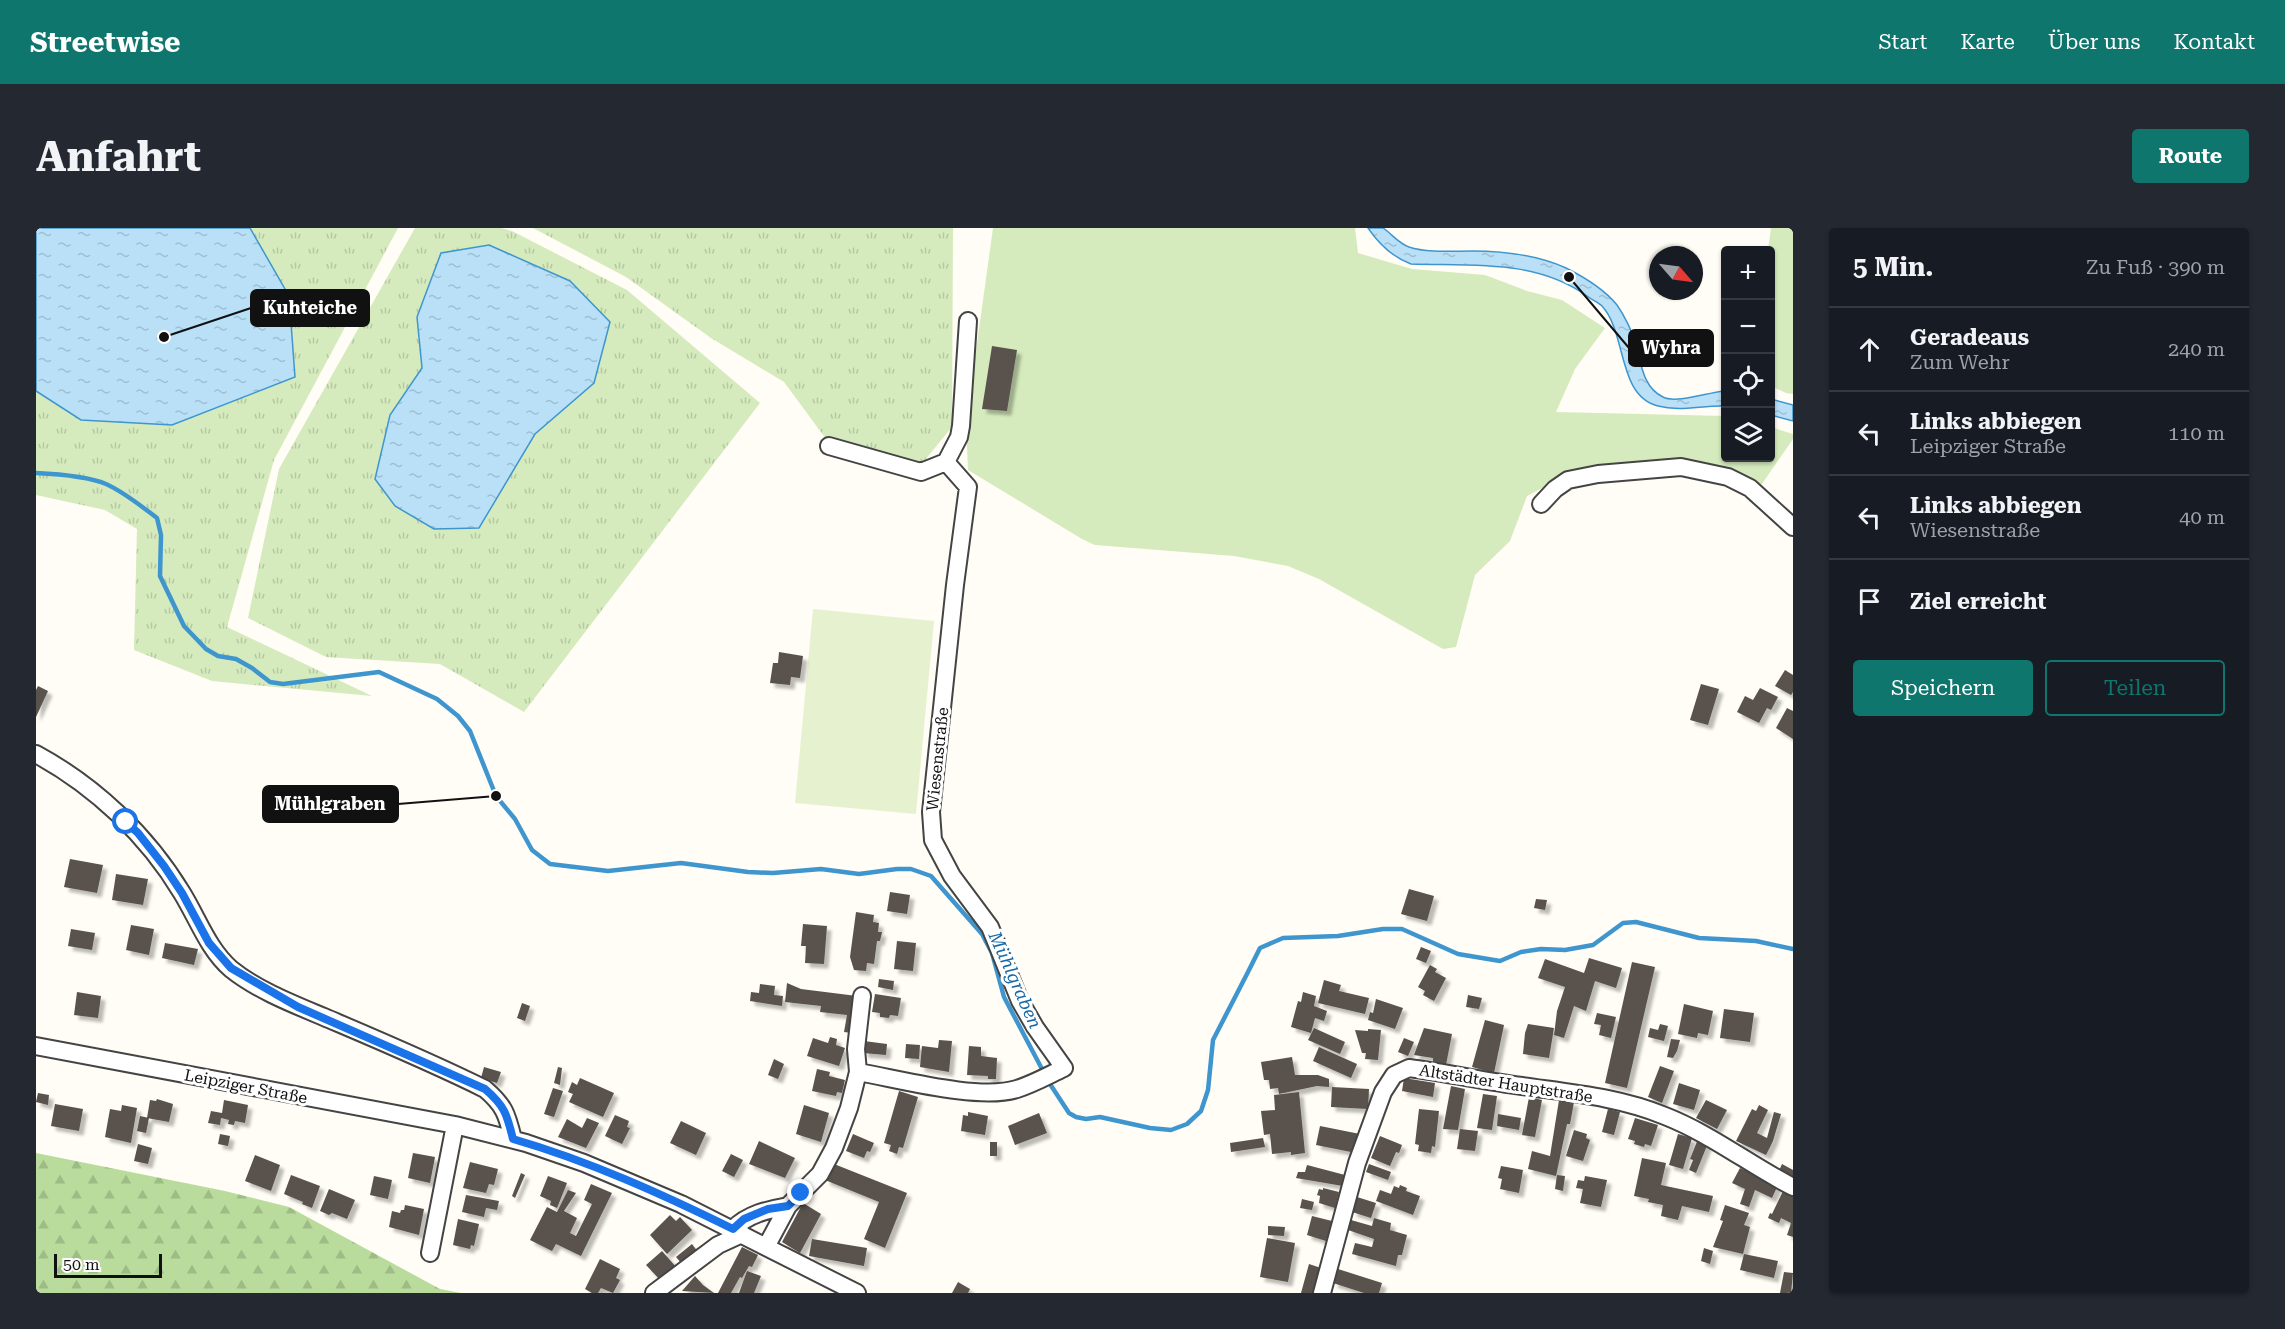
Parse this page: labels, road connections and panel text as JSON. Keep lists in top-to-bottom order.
{
  "streets": {
    "street": ["Wiesenstraße", "Altstädter Hauptstraße", "Leipziger Straße"]
  },
  "water": ["Mühlgraben"],
  "places": ["Wyhra", "Kuhteiche", "Mühlgraben"],
  "scale_bar": "50 m",
  "north": "bottom right",
  "page": {
    "header": "Streetwise",
    "nav": [
      "Start",
      "Karte",
      "Über uns",
      "Kontakt"
    ],
    "buttons": [
      "Route",
      ["Speichern", "Teilen"]
    ],
    "title": "Anfahrt",
    "heading": ["5 Min.", "Zu Fuß · 390 m"],
    "map_buttons": ["+", "−"],
    "list": [
      ["Geradeaus", "Zum Wehr", "240 m"],
      ["Links abbiegen", "Leipziger Straße", "110 m"],
      ["Links abbiegen", "Wiesenstraße", "40 m"],
      "Ziel erreicht"
    ],
    "scale": "50 m"
  }
}
